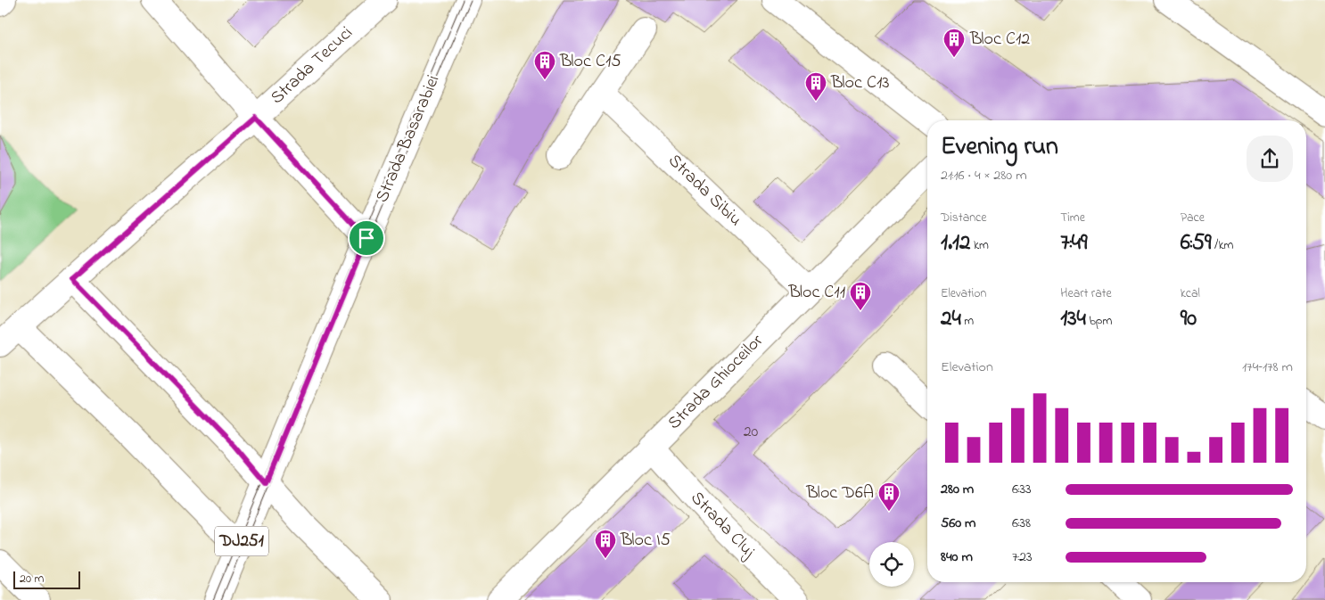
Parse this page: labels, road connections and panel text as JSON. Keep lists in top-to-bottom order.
{
  "streets": {
    "street": [
      "Strada Tecuci",
      "Strada Basarabiei",
      "Strada Sibiu",
      "Strada Ghioceilor",
      "Strada Cluj",
      "DJ251"
    ]
  },
  "crossings": [
    ["Strada Sibiu", "Strada Ghioceilor"],
    ["Strada Ghioceilor", "Strada Cluj"]
  ],
  "places": {
    "building": [
      "Bloc C12",
      "Bloc C15",
      "Bloc C13",
      "Bloc C11",
      "Bloc D6A",
      "Bloc I5"
    ]
  },
  "house_numbers": ["20"],
  "scale_bar": "20 m",
  "page": {
    "heading": ["Evening run", "21:16 · 4 × 280 m"],
    "stats": [
      ["Distance", "1.12 km"],
      ["Time", "7:49"],
      ["Pace", "6:59 /km"],
      ["Elevation", "24 m"],
      ["Heart rate", "134 bpm"],
      ["kcal", "90"]
    ],
    "chart": ["Elevation", "174–178 m"],
    "list": [
      {
        "name": "280 m",
        "note": "6:33"
      },
      {
        "name": "560 m",
        "note": "6:38"
      },
      {
        "name": "840 m",
        "note": "7:23"
      }
    ],
    "scale": "20 m"
  }
}
